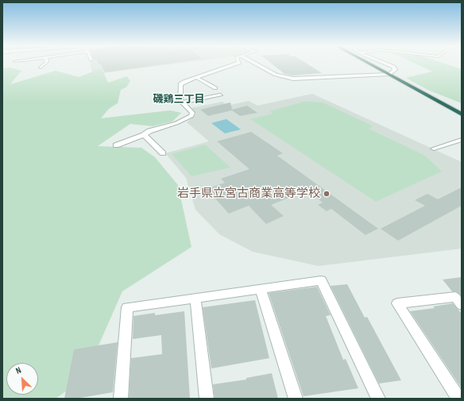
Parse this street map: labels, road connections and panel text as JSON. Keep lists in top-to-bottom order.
{
  "districts": ["磯鶏三丁目"],
  "places": ["岩手県立宮古商業高等学校"],
  "north": "top left"
}
